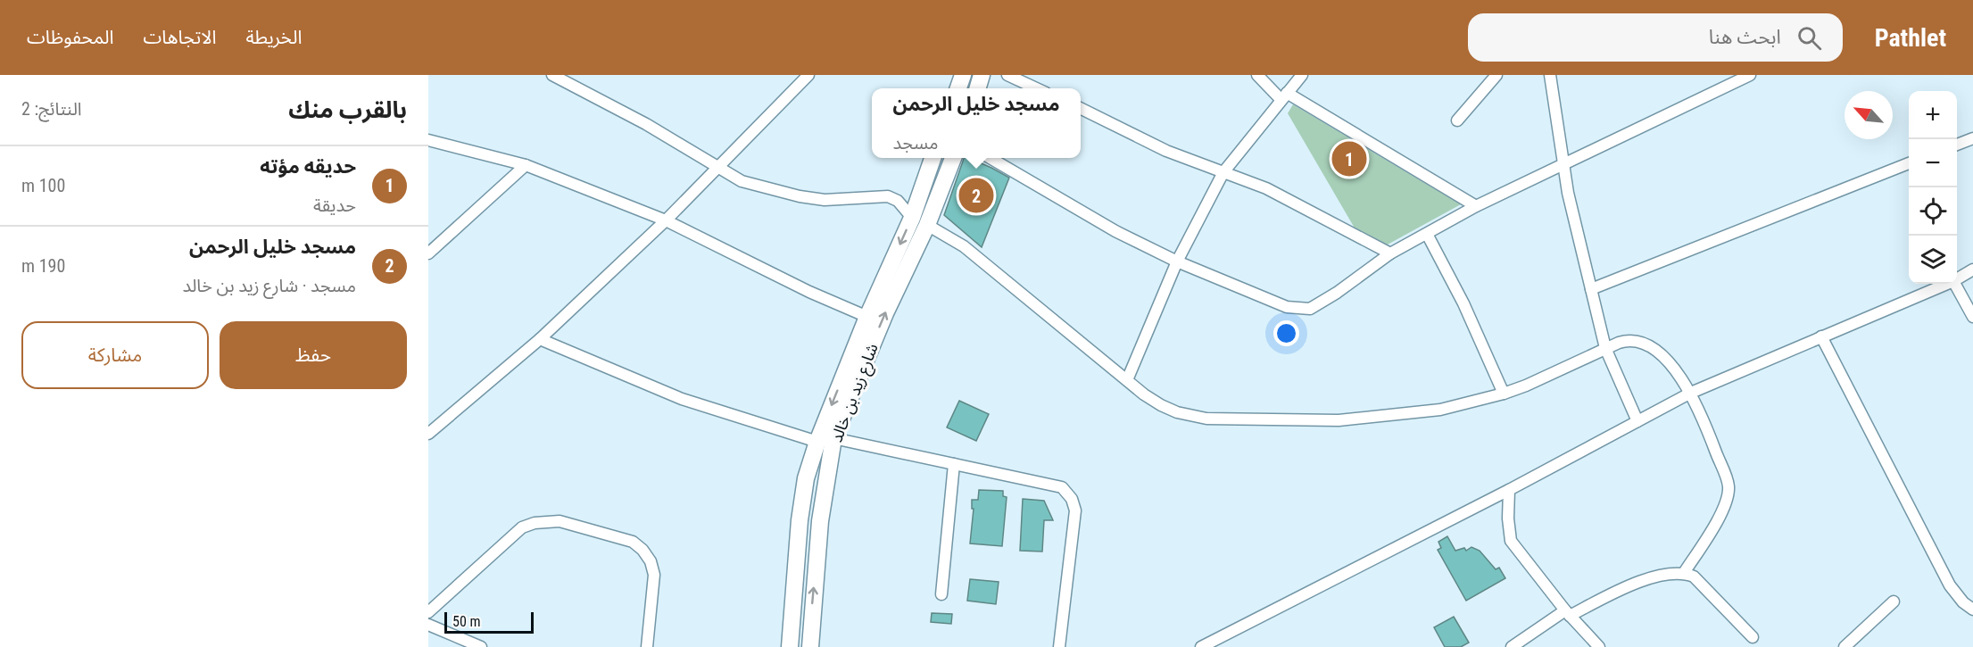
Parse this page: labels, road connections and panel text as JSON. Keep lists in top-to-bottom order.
{
  "streets": {
    "main road": ["شارع زيد بن خالد"]
  },
  "scale_bar": "50 m",
  "north": "top left",
  "page": {
    "header": "Pathlet",
    "search": "ابحث هنا",
    "nav": ["الخريطة", "الاتجاهات", "المحفوظات"],
    "heading": ["بالقرب منك", "النتائج: 2"],
    "popup": ["مسجد خليل الرحمن", "مسجد"],
    "map_buttons": ["+", "−"],
    "pins": ["1", "2"],
    "list": [
      {
        "mark": "1",
        "name": "حديقه مؤته",
        "note": "حديقة",
        "value": "100 m"
      },
      {
        "mark": "2",
        "name": "مسجد خليل الرحمن",
        "note": "مسجد · شارع زيد بن خالد",
        "value": "190 m"
      }
    ],
    "buttons": ["حفظ", "مشاركة"],
    "scale": "50 m"
  }
}
